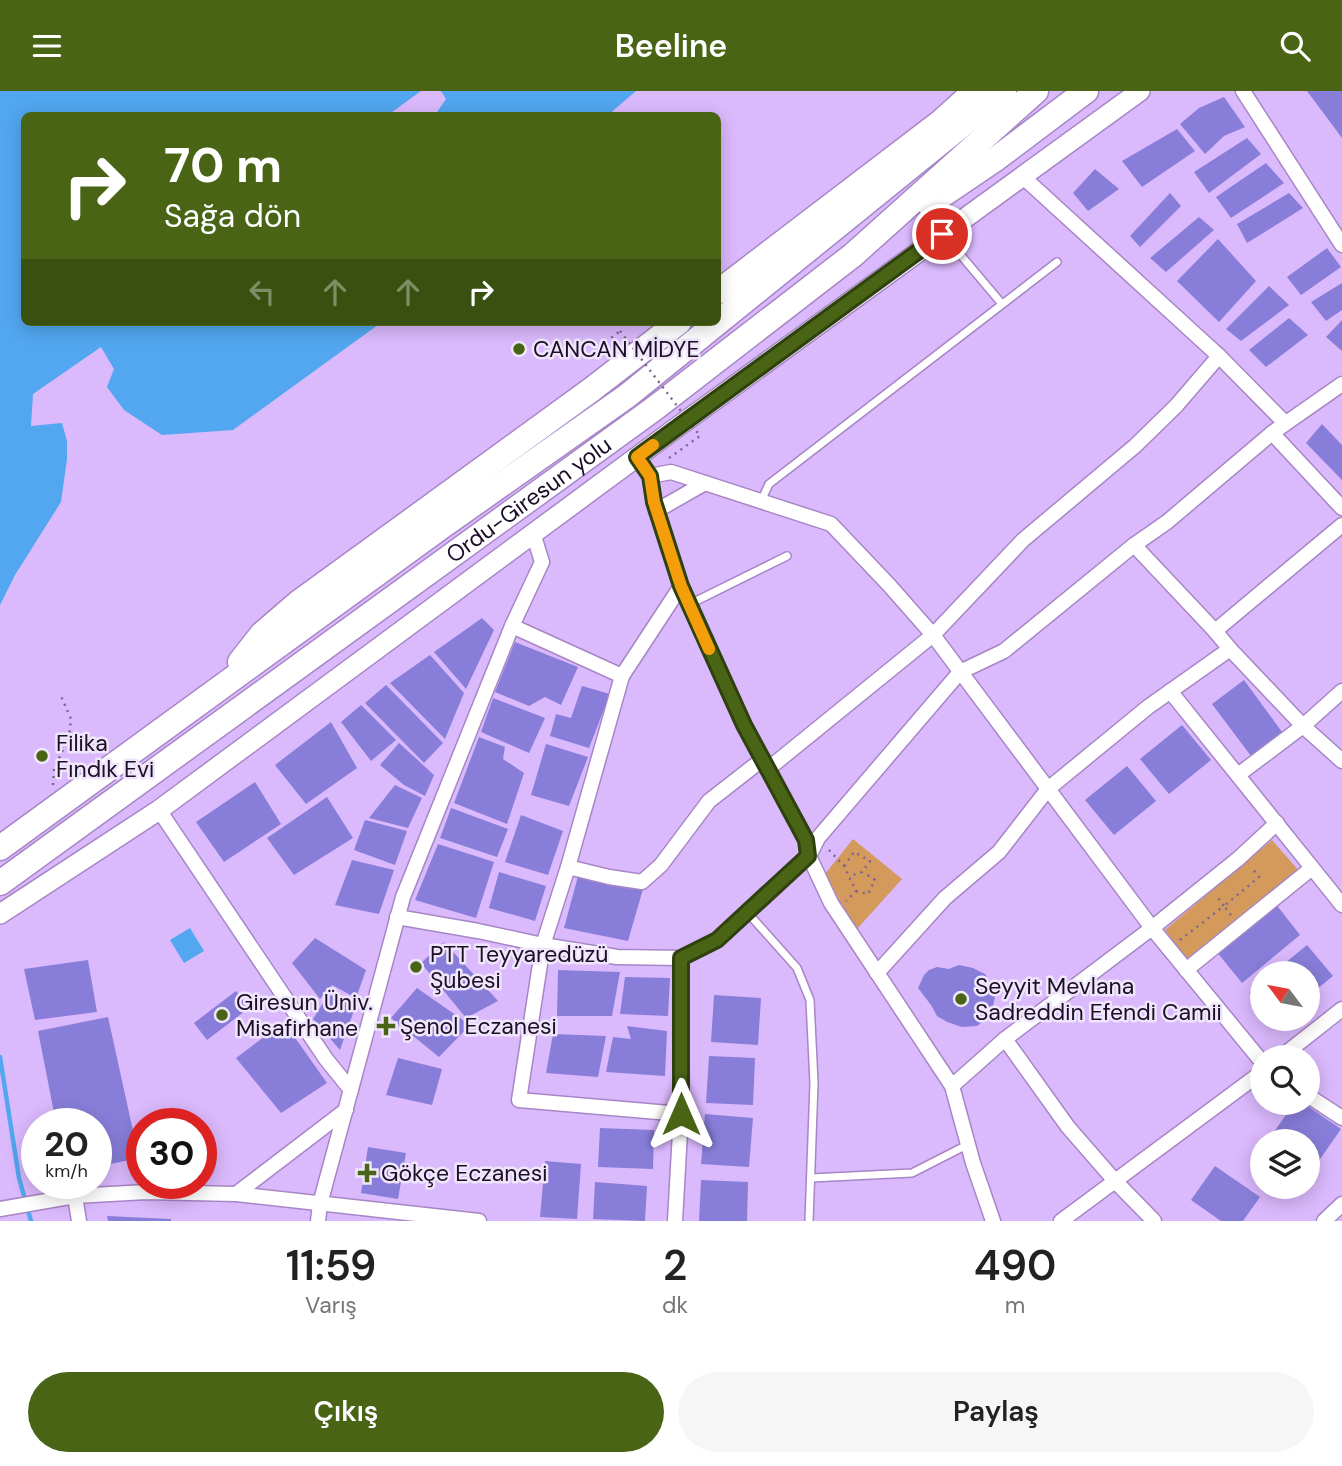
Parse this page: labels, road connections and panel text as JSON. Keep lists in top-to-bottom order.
{
  "streets": {
    "highway": ["Ordu-Giresun yolu"]
  },
  "places": {
    "other": [
      "CANCAN MİDYE",
      "Filika Fındık Evi",
      "PTT Teyyaredüzü Şubesi",
      "Seyyit Mevlana Sadreddin Efendi Camii",
      "Giresun Üniv. Misafirhane"
    ],
    "health": ["Şenol Eczanesi", "Gökçe Eczanesi"]
  },
  "north": "top left",
  "page": {
    "header": "Beeline",
    "turn": ["70 m", "Sağa dön"],
    "speed": "20 km/h",
    "limit": "30",
    "eta": [
      "11:59",
      "Varış",
      "2",
      "dk",
      "490",
      "m"
    ],
    "buttons": ["Çıkış", "Paylaş"]
  }
}
